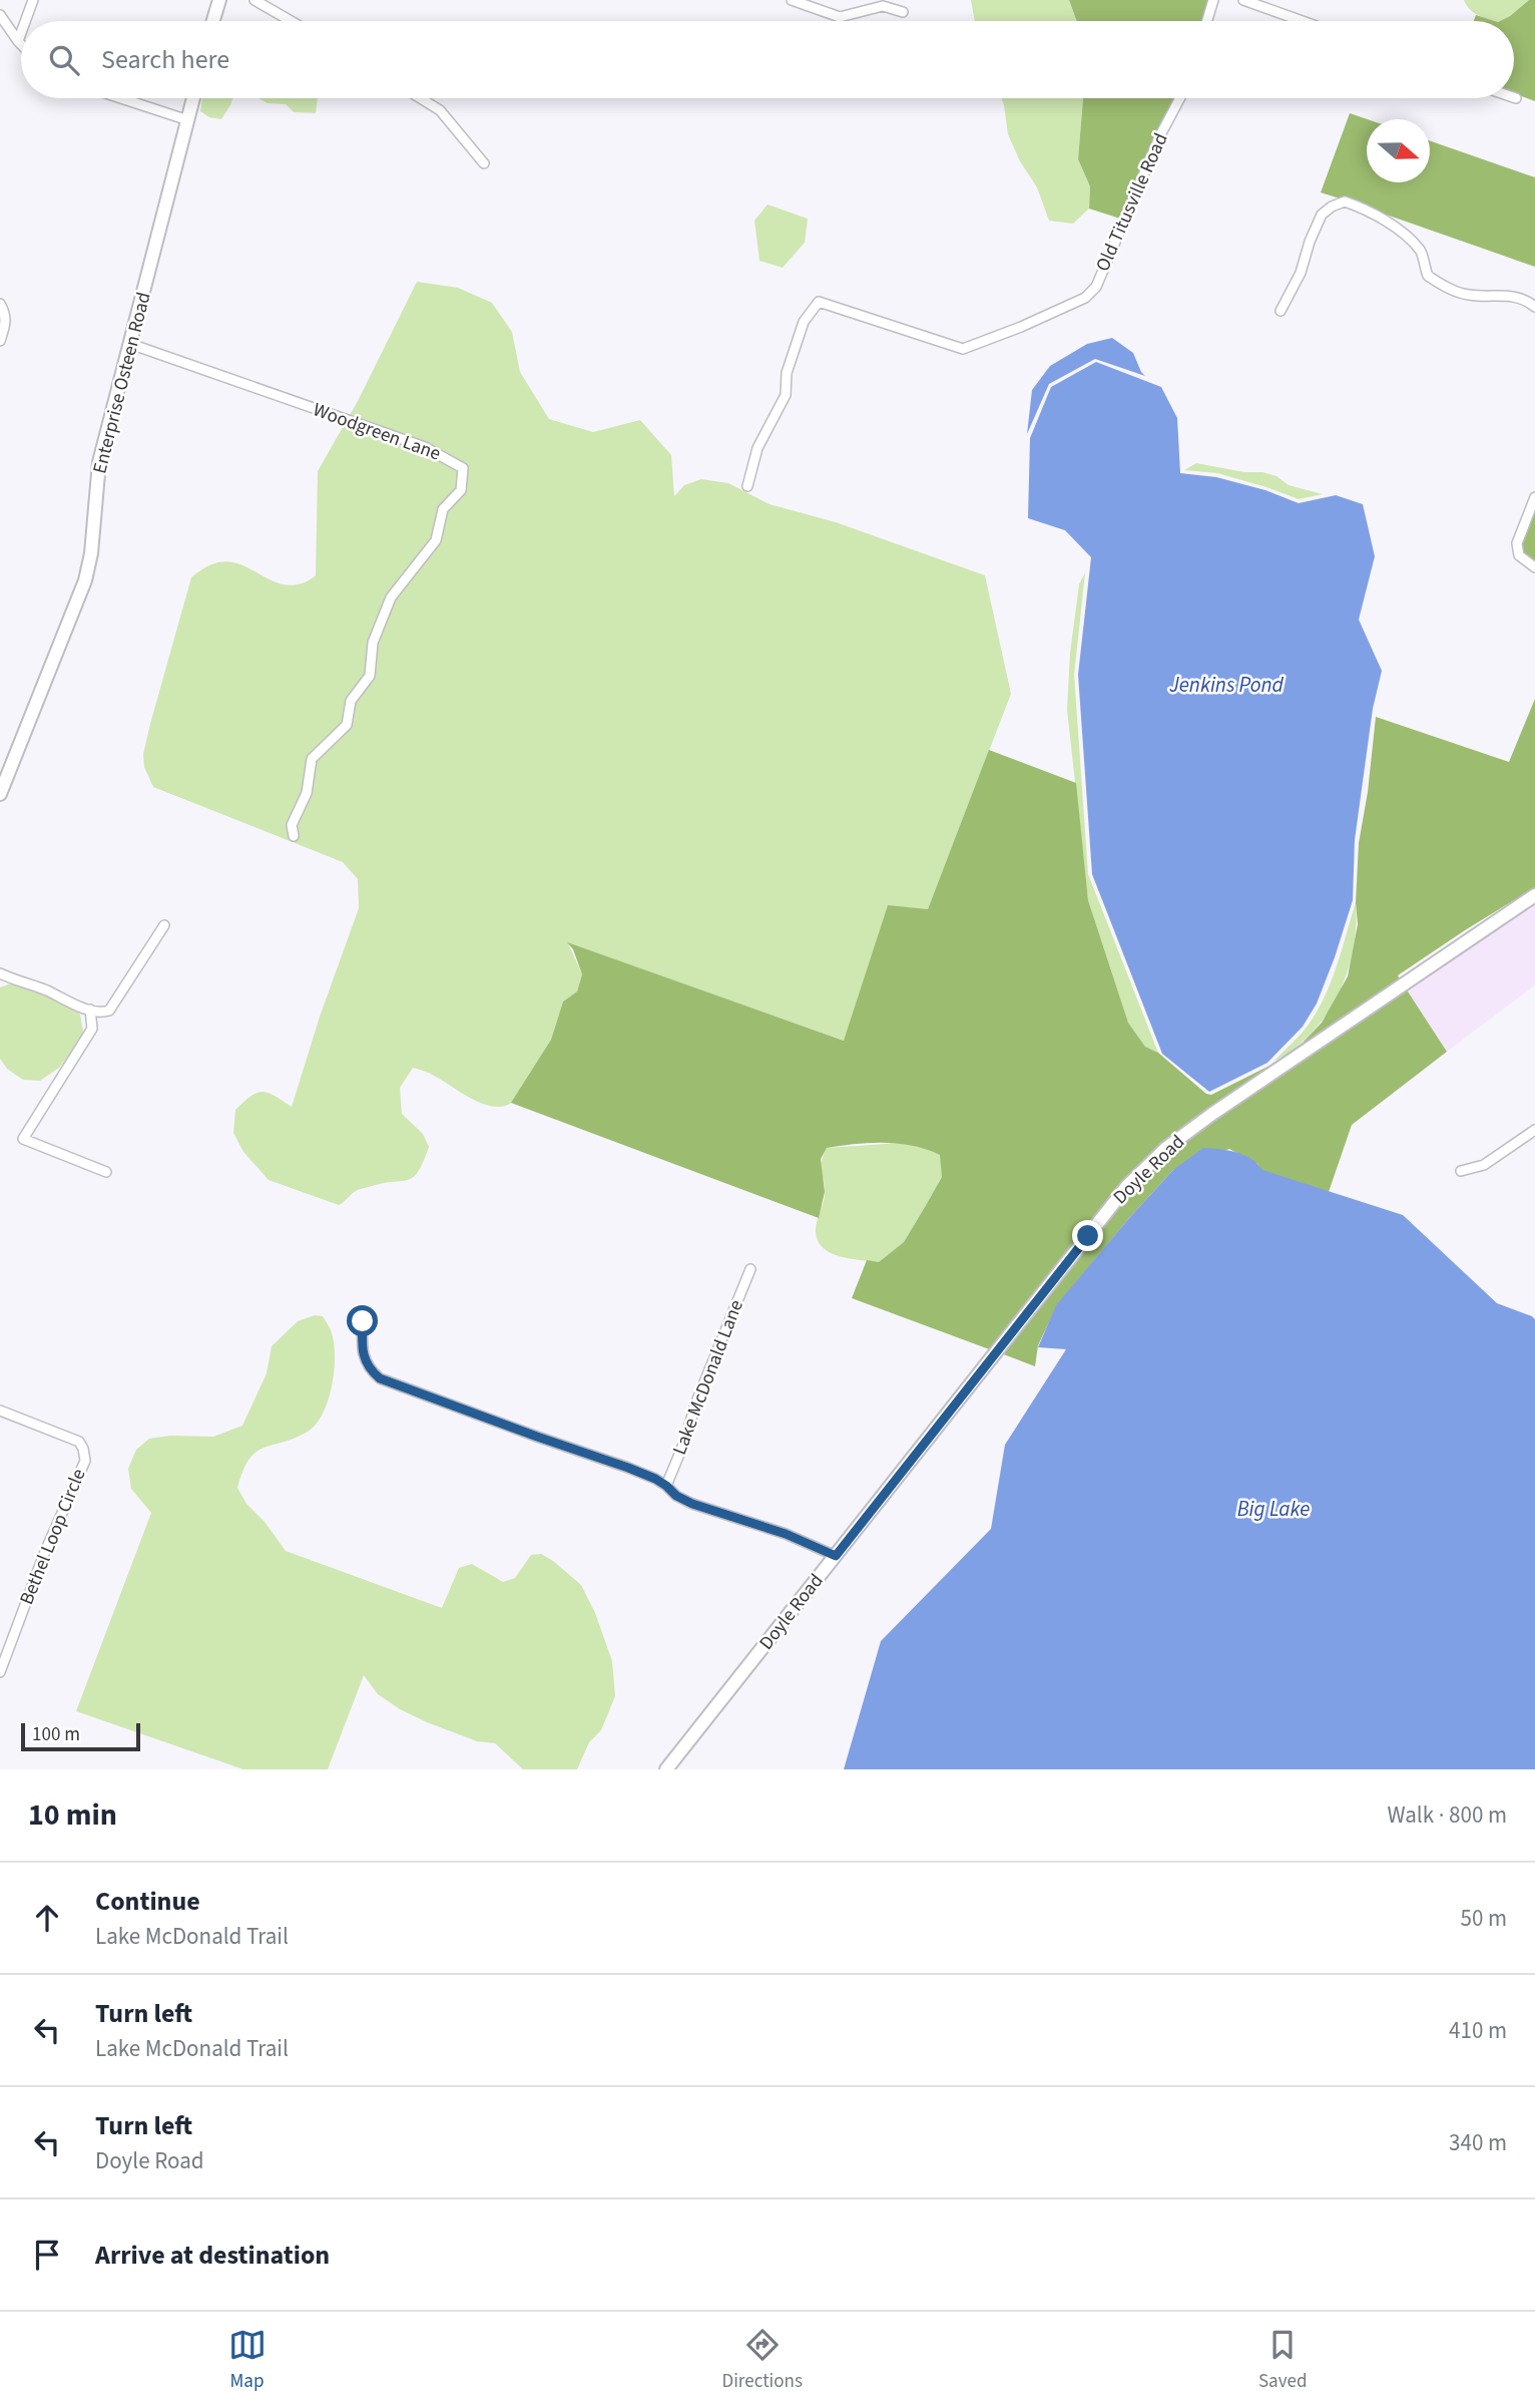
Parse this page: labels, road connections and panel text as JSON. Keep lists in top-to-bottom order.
{
  "streets": {
    "main road": ["Enterprise Osteen Road", "Doyle Road"],
    "street": [
      "Old Titusville Road",
      "Woodgreen Lane",
      "Lake McDonald Lane",
      "Bethel Loop Circle"
    ]
  },
  "crossings": [
    ["Enterprise Osteen Road", "Woodgreen Lane"]
  ],
  "water": ["Jenkins Pond", "Big Lake"],
  "scale_bar": "100 m",
  "north": "right",
  "page": {
    "search": "Search here",
    "scale": "100 m",
    "heading": ["10 min", "Walk · 800 m"],
    "list": [
      ["Continue", "Lake McDonald Trail", "50 m"],
      ["Turn left", "Lake McDonald Trail", "410 m"],
      ["Turn left", "Doyle Road", "340 m"],
      "Arrive at destination"
    ],
    "nav": ["Map", "Directions", "Saved"]
  }
}
